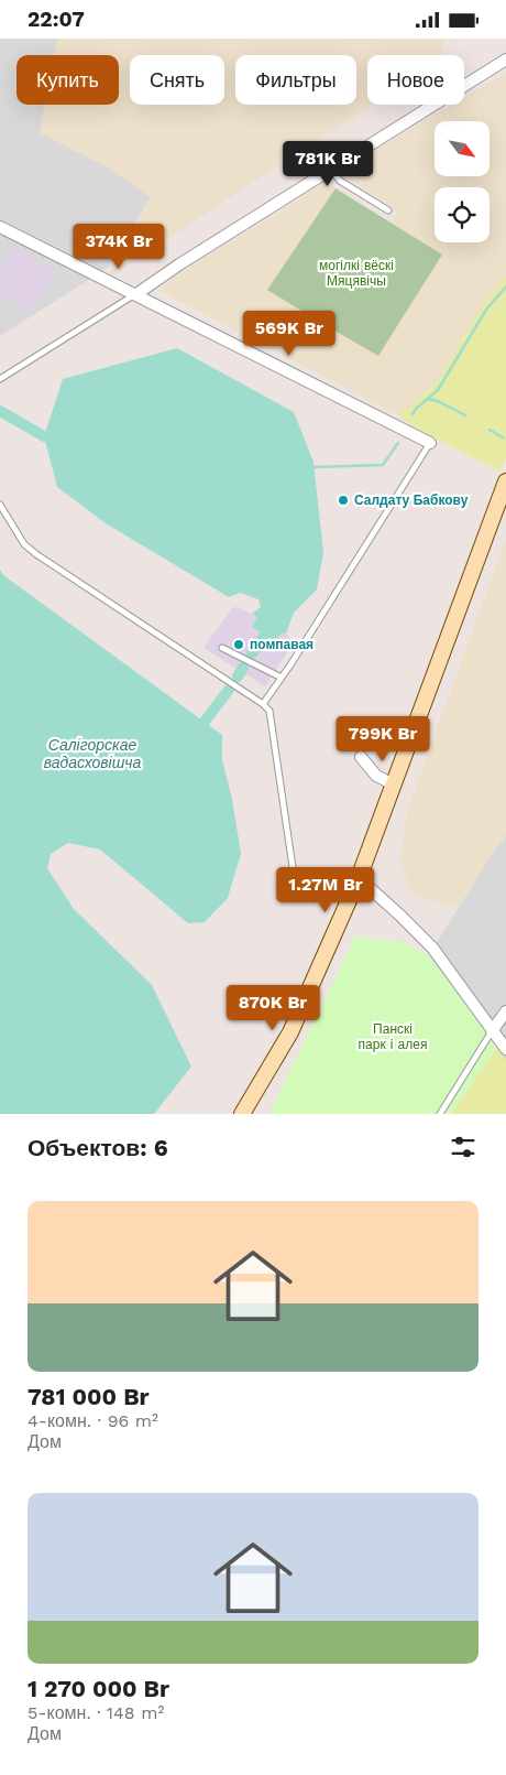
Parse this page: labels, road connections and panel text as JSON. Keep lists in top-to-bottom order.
{
  "water": ["Салігорскае вадасховішча"],
  "parks": ["могілкі вёскі Мяцявічы", "Панскі парк і алея"],
  "places": ["Салдату Бабкову", "помпавая"],
  "north": "bottom right",
  "page": {
    "status": "22:07",
    "chip": [
      "Купить",
      "Снять",
      "Фильтры",
      "Новое"
    ],
    "price": [
      "781K Br",
      "374K Br",
      "569K Br",
      "799K Br",
      "1.27M Br",
      "870K Br"
    ],
    "heading": "Объектов: 6",
    "list": [
      {
        "name": "781 000 Br",
        "note": "4-комн. · 96 m² · Дом"
      },
      {
        "name": "1 270 000 Br",
        "note": "5-комн. · 148 m² · Дом"
      }
    ]
  }
}
